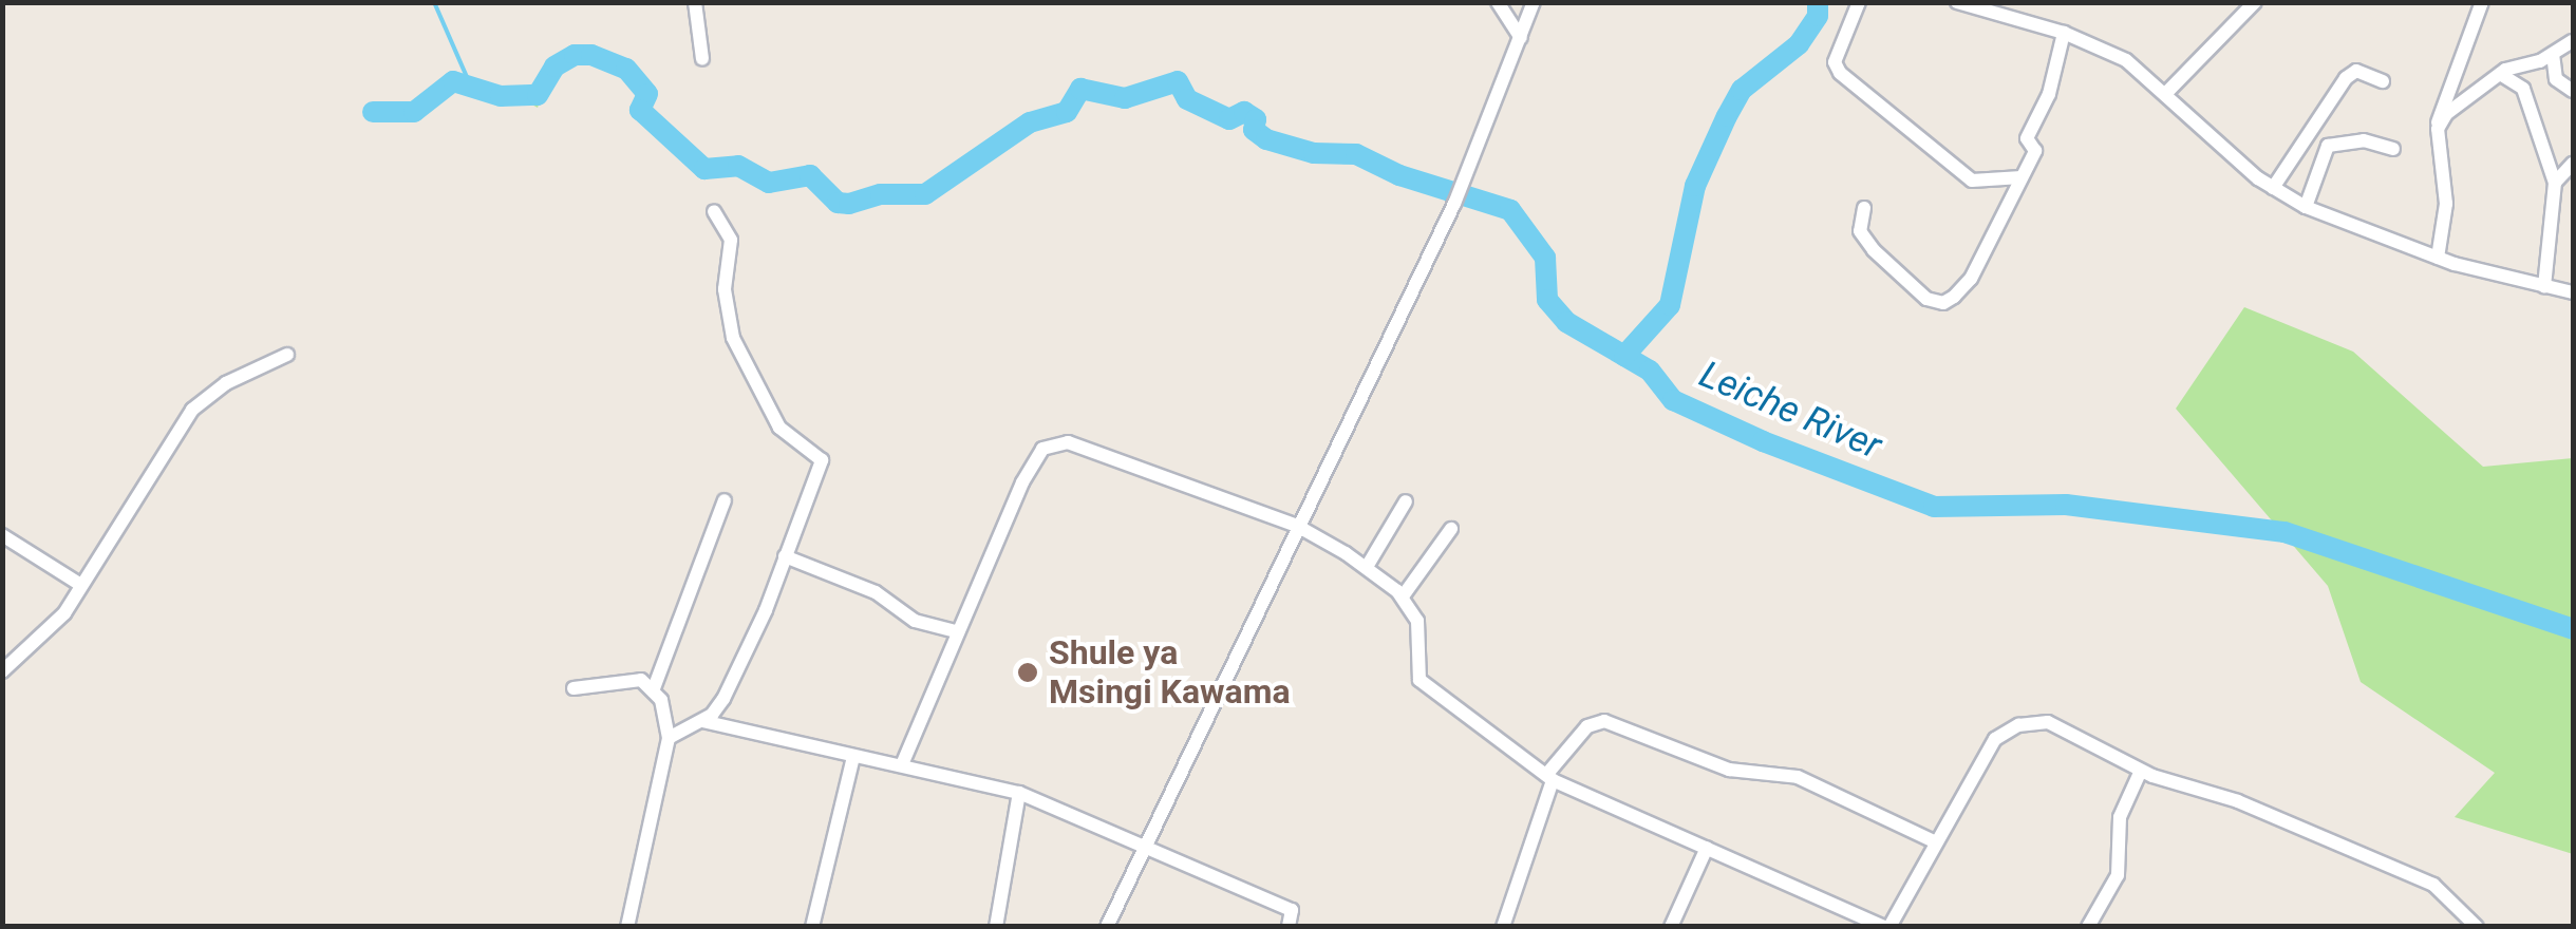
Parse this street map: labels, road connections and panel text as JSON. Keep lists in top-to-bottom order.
{
  "water": ["Leiche River"],
  "places": ["Shule ya Msingi Kawama"]
}
